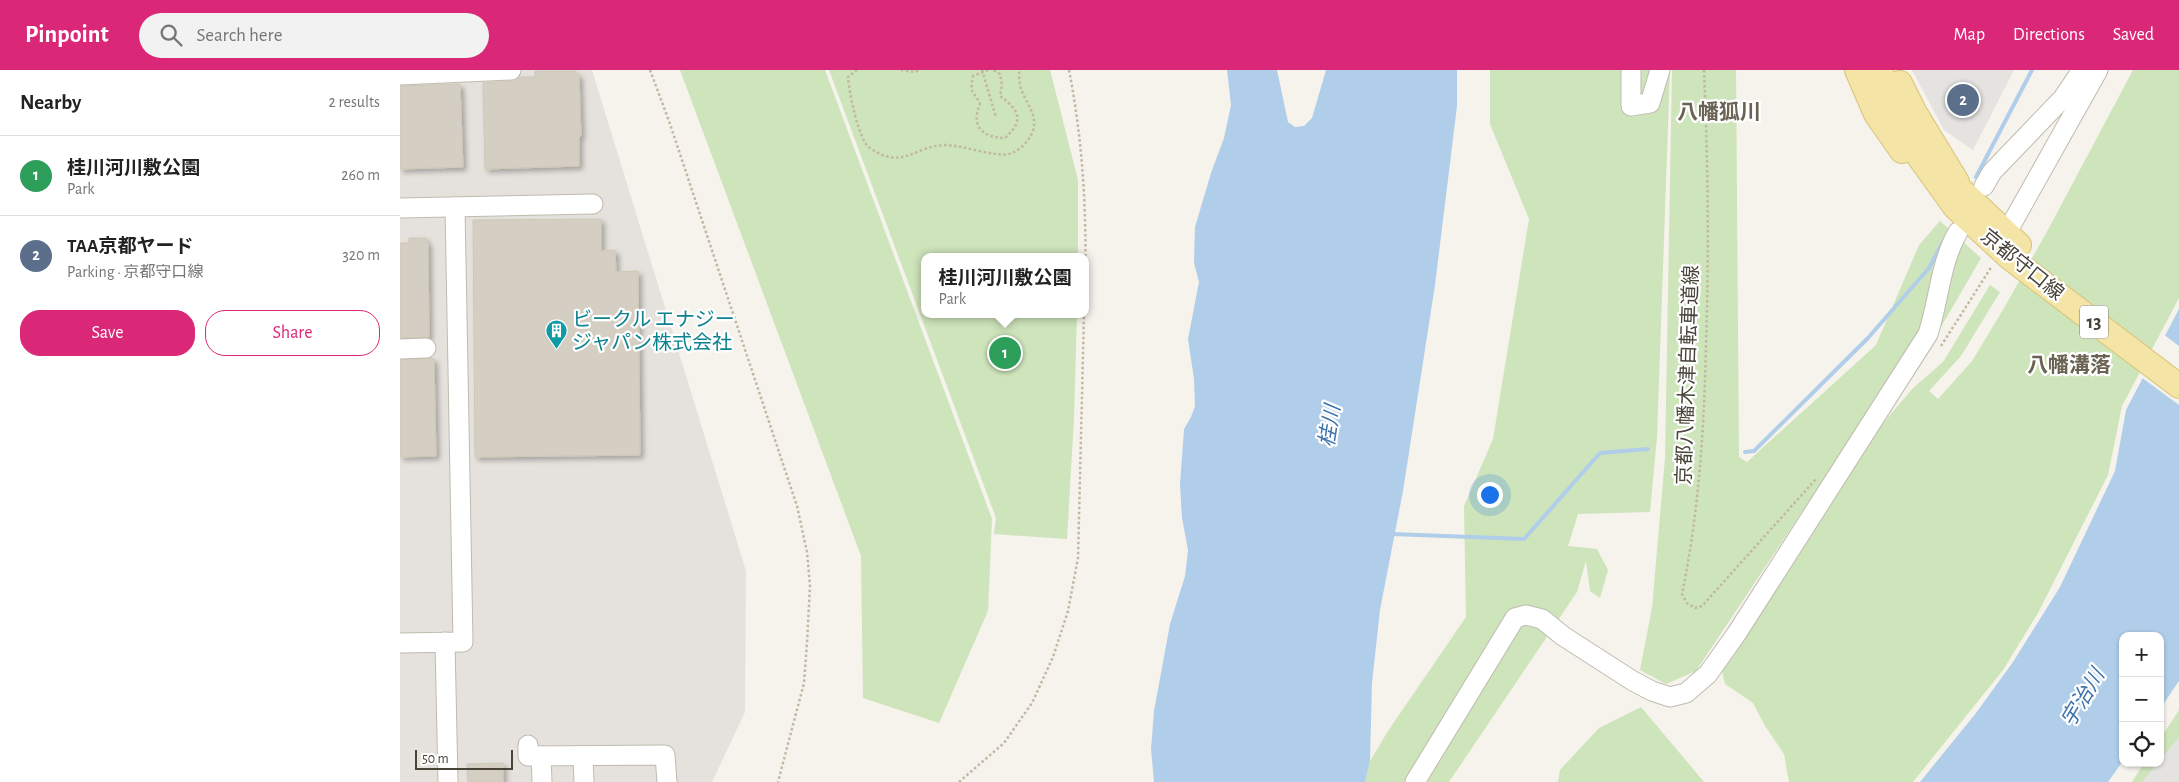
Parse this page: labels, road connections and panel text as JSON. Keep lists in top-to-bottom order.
{
  "streets": {
    "main road": ["京都守口線", "13"],
    "path": ["京都八幡木津自転車道線"]
  },
  "crossings": [
    ["京都守口線", "13"]
  ],
  "districts": ["八幡狐川", "八幡溝落"],
  "water": ["桂川", "宇治川"],
  "places": {
    "building": ["ビークル エナジー ジャパン株式会社"]
  },
  "scale_bar": "50 m",
  "page": {
    "header": "Pinpoint",
    "search": "Search here",
    "nav": ["Map", "Directions", "Saved"],
    "heading": ["Nearby", "2 results"],
    "pins": ["2", "1"],
    "list": [
      {
        "mark": "1",
        "name": "桂川河川敷公園",
        "note": "Park",
        "value": "260 m"
      },
      {
        "mark": "2",
        "name": "TAA京都ヤード",
        "note": "Parking · 京都守口線",
        "value": "320 m"
      }
    ],
    "popup": ["桂川河川敷公園", "Park"],
    "buttons": ["Save", "Share"],
    "map_buttons": ["+", "−"],
    "scale": "50 m"
  }
}
